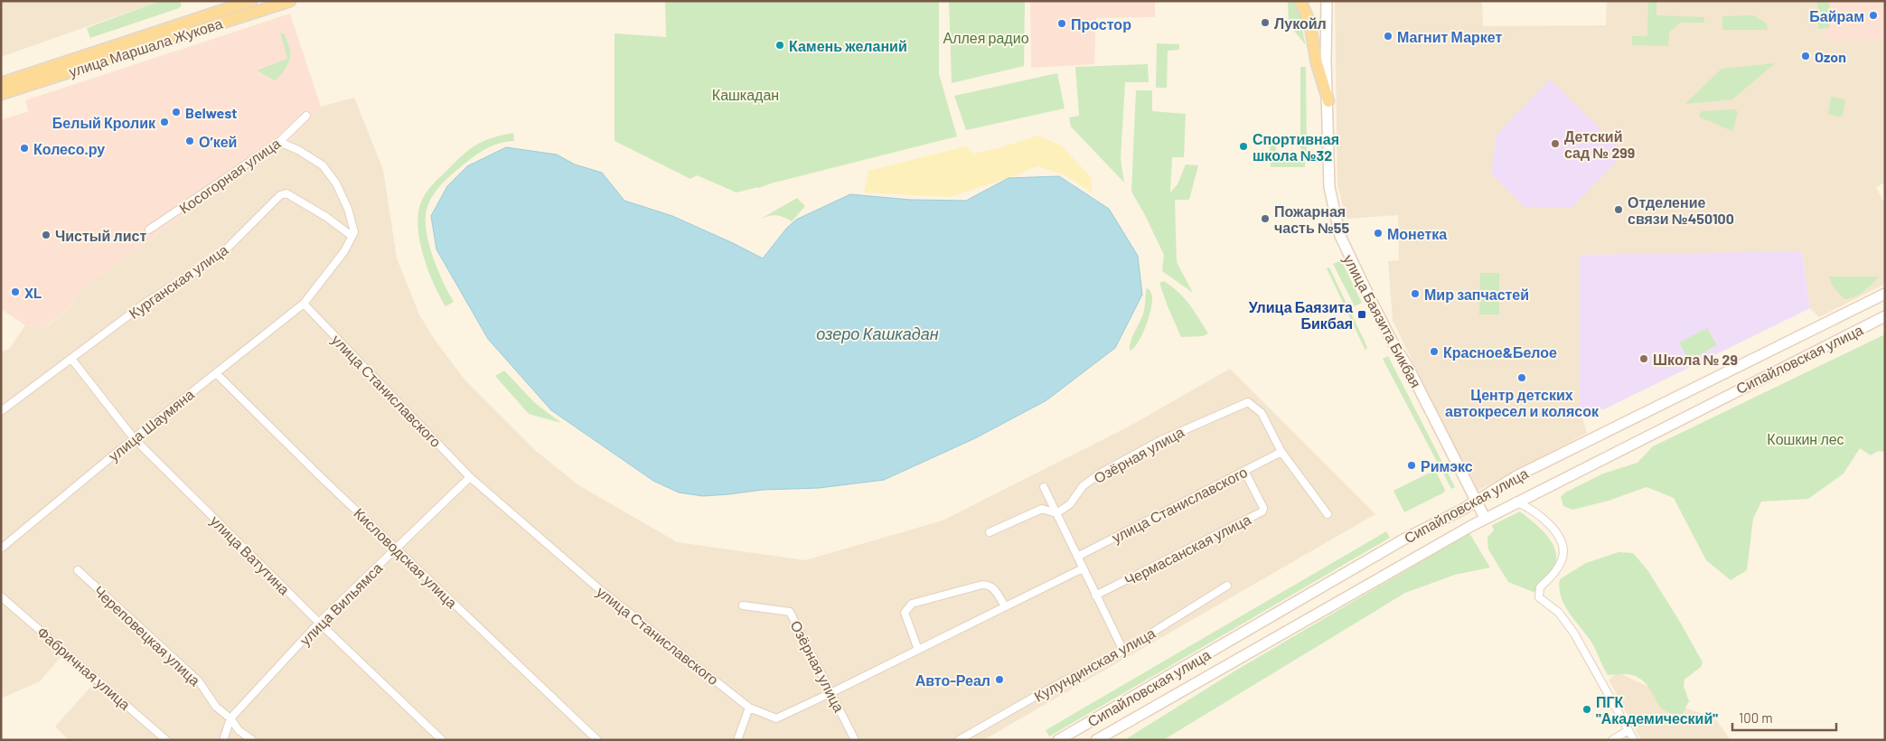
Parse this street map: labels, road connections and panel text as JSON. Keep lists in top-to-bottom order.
{
  "streets": {
    "main road": ["улица Маршала Жукова", "улица Баязита Бикбая", "Сипайловская улица"],
    "street": [
      "Косогорная улица",
      "Курганская улица",
      "улица Станиславского",
      "улица Шаумяна",
      "Озёрная улица",
      "Чермасанская улица",
      "улица Ватутина",
      "Кисловодская улица",
      "улица Вильямса",
      "Череповецкая улица",
      "Кулундинская улица",
      "Фабричная улица"
    ]
  },
  "crossings": [
    ["Курганская улица", "улица Шаумяна"],
    ["Курганская улица", "улица Ватутина"],
    ["улица Баязита Бикбая", "Сипайловская улица"],
    ["улица Станиславского", "улица Шаумяна"],
    ["улица Станиславского", "Озёрная улица"],
    ["улица Станиславского", "Чермасанская улица"],
    ["улица Станиславского", "улица Вильямса"],
    ["улица Шаумяна", "улица Ватутина"],
    ["улица Шаумяна", "Кисловодская улица"],
    ["улица Ватутина", "улица Вильямса"],
    ["Кисловодская улица", "улица Вильямса"],
    ["улица Вильямса", "Череповецкая улица"]
  ],
  "water": ["озеро Кашкадан"],
  "parks": ["Аллея радио", "Кашкадан", "Кошкин лес"],
  "places": {
    "other": [
      "Байрам",
      "Лукойл",
      "Простор",
      "Магнит Маркет",
      "Камень желаний",
      "Ozon",
      "Belwest",
      "Белый Кролик",
      "О’кей",
      "Детский сад № 299",
      "Спортивная школа №32",
      "Колесо.ру",
      "Отделение связи №450100",
      "Пожарная часть №55",
      "Монетка",
      "Чистый лист",
      "XL",
      "Мир запчастей",
      "Красное&Белое",
      "Школа № 29",
      "Центр детских автокресел и колясок",
      "Римэкс",
      "Авто-Реал",
      "ПГК \"Академический\""
    ],
    "transit": ["Улица Баязита Бикбая"]
  },
  "scale_bar": "100 m"
}
